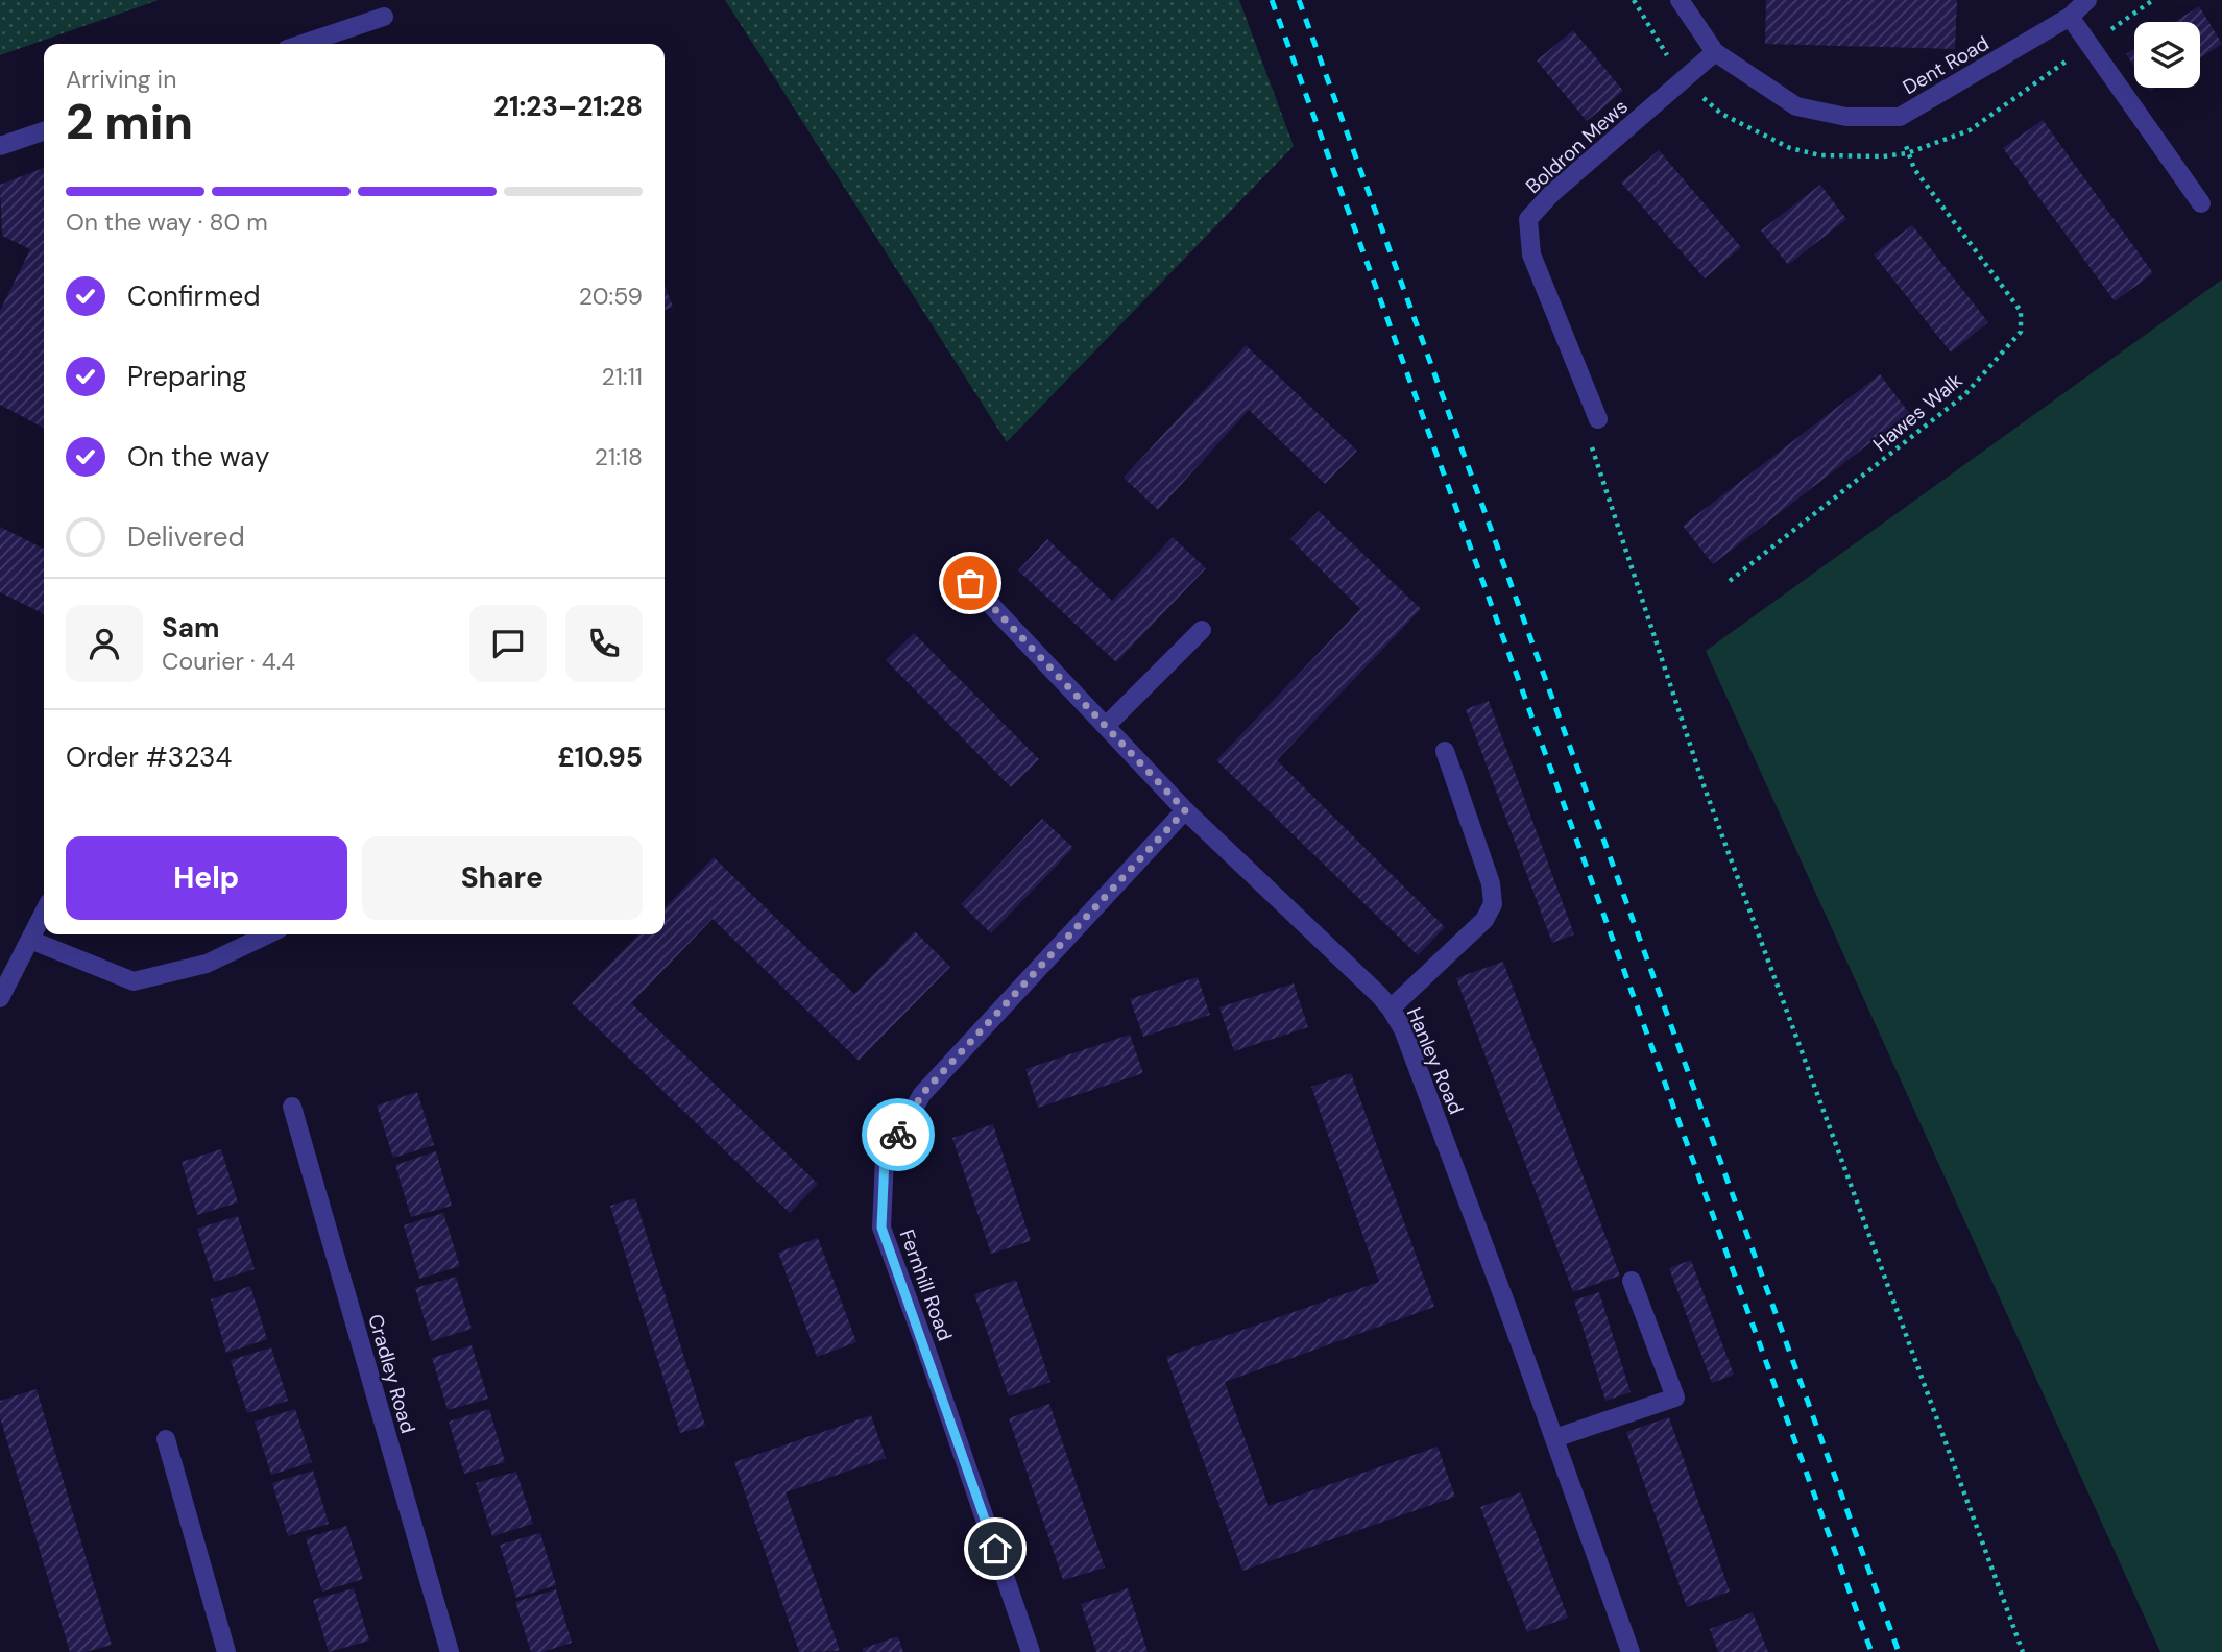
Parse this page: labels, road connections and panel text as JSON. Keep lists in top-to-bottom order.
{
  "streets": {
    "street": [
      "Dent Road",
      "Boldron Mews",
      "Hanley Road",
      "Fernhill Road",
      "Cradley Road"
    ],
    "path": ["Hawes Walk"]
  },
  "crossings": [
    ["Dent Road", "Boldron Mews"],
    ["Dent Road", "Hawes Walk"],
    ["Hanley Road", "Fernhill Road"]
  ],
  "page": {
    "heading": ["2 min", "Arriving in", "21:23–21:28"],
    "panel": [
      "Sam",
      "Courier · 4.4",
      "Order #3234",
      "£10.95"
    ],
    "bar": "On the way · 80 m",
    "list": [
      ["Confirmed", "20:59"],
      ["Preparing", "21:11"],
      ["On the way", "21:18"],
      "Delivered"
    ],
    "buttons": ["Help", "Share"]
  }
}
